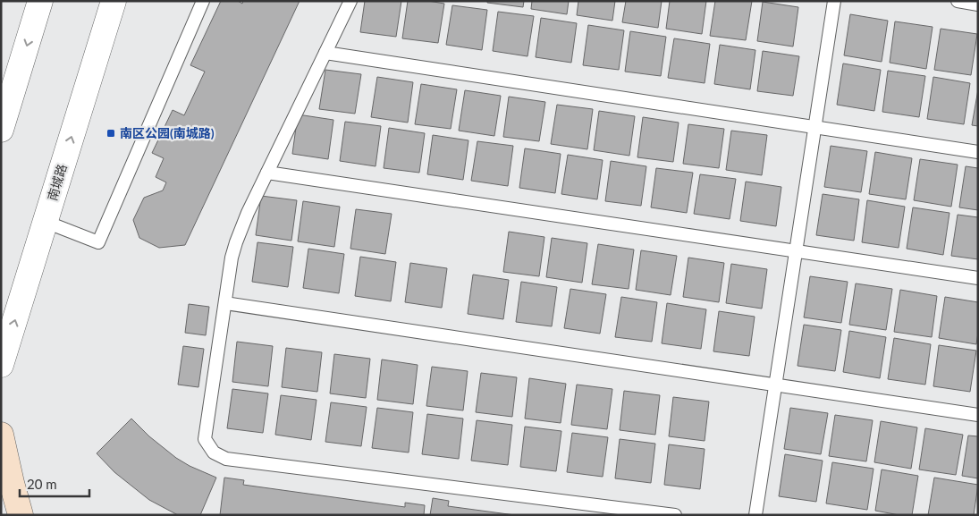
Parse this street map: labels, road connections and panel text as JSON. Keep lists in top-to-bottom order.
{
  "streets": {
    "street": ["南城路"]
  },
  "places": {
    "transit": ["南区公园(南城路)"]
  },
  "scale_bar": "20 m"
}
